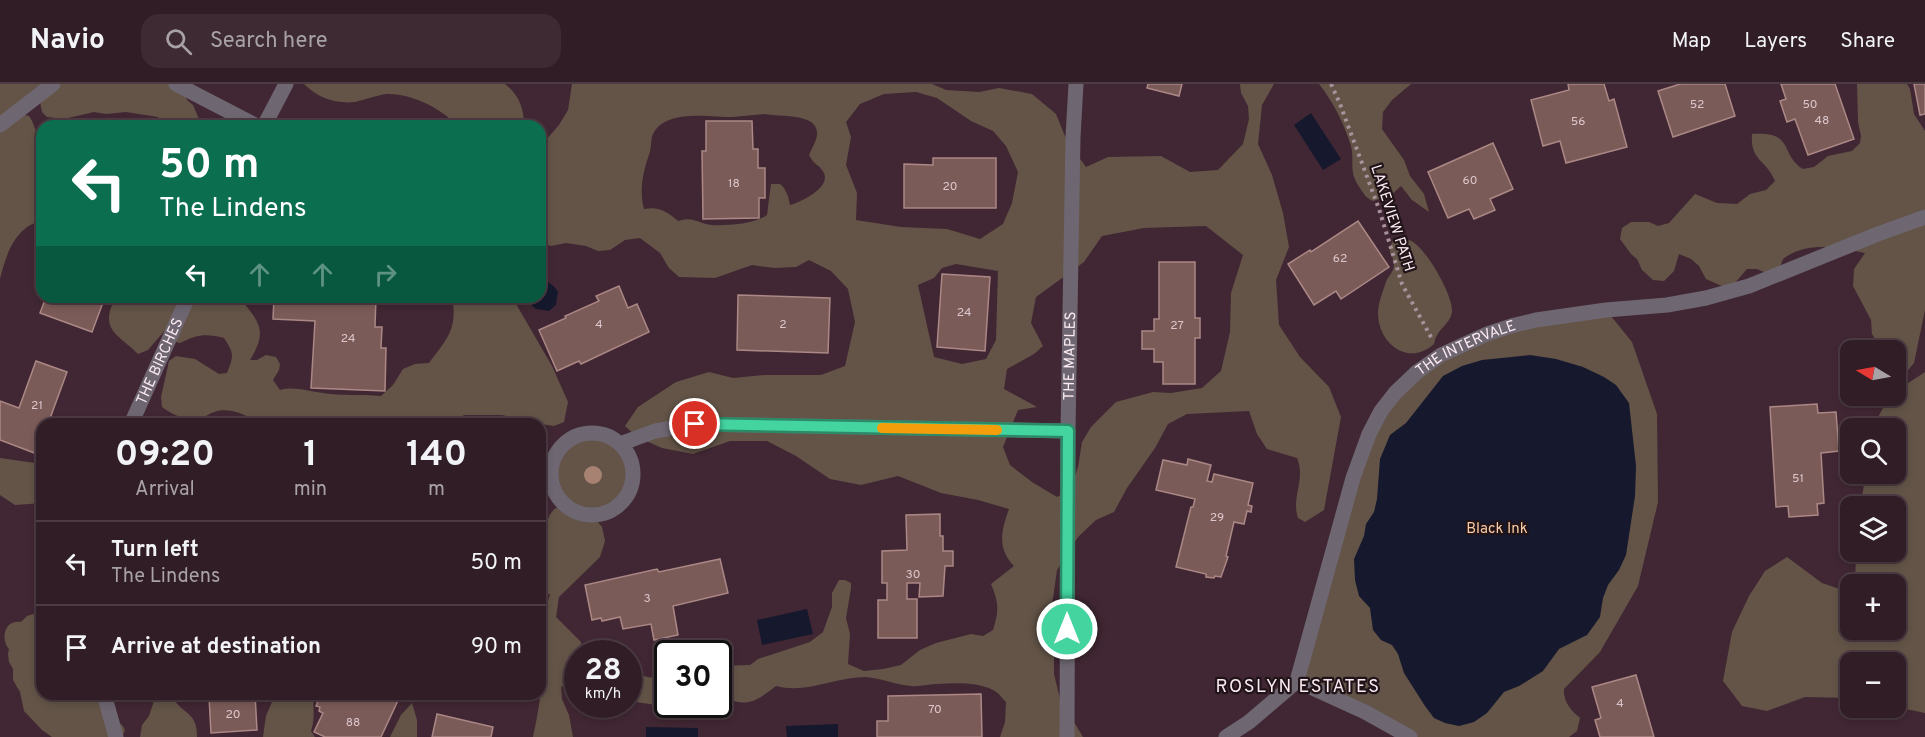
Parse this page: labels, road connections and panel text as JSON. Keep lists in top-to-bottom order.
{
  "streets": {
    "street": ["THE INTERVALE", "THE MAPLES", "THE BIRCHES"],
    "path": ["LAKEVIEW PATH"]
  },
  "crossings": [
    ["LAKEVIEW PATH", "THE INTERVALE"]
  ],
  "districts": ["ROSLYN ESTATES"],
  "parks": ["Black Ink"],
  "house_numbers": [
    "52",
    "50",
    "48",
    "56",
    "60",
    "18",
    "20",
    "62",
    "24",
    "4",
    "2",
    "27",
    "24",
    "21",
    "51",
    "29",
    "30",
    "3",
    "4",
    "70",
    "20",
    "88"
  ],
  "north": "left",
  "page": {
    "header": "Navio",
    "search": "Search here",
    "nav": ["Map", "Layers", "Share"],
    "turn": ["50 m", "The Lindens"],
    "map_buttons": ["+", "−"],
    "eta": [
      "09:20",
      "Arrival",
      "1",
      "min",
      "140",
      "m"
    ],
    "list": [
      {
        "name": "Turn left",
        "note": "The Lindens",
        "value": "50 m"
      },
      {
        "name": "Arrive at destination",
        "value": "90 m"
      }
    ],
    "speed": "28 km/h",
    "limit": "30"
  }
}
